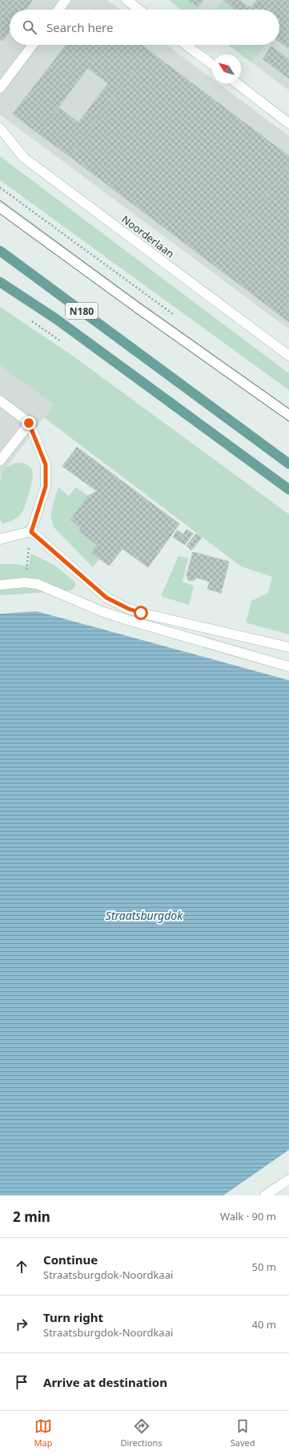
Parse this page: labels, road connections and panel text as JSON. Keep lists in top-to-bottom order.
{
  "streets": {
    "main road": ["N180"],
    "street": ["Noorderlaan"]
  },
  "water": ["Straatsburgdok"],
  "north": "top left",
  "page": {
    "search": "Search here",
    "heading": ["2 min", "Walk · 90 m"],
    "list": [
      ["Continue", "Straatsburgdok-Noordkaai", "50 m"],
      ["Turn right", "Straatsburgdok-Noordkaai", "40 m"],
      "Arrive at destination"
    ],
    "nav": ["Map", "Directions", "Saved"]
  }
}
